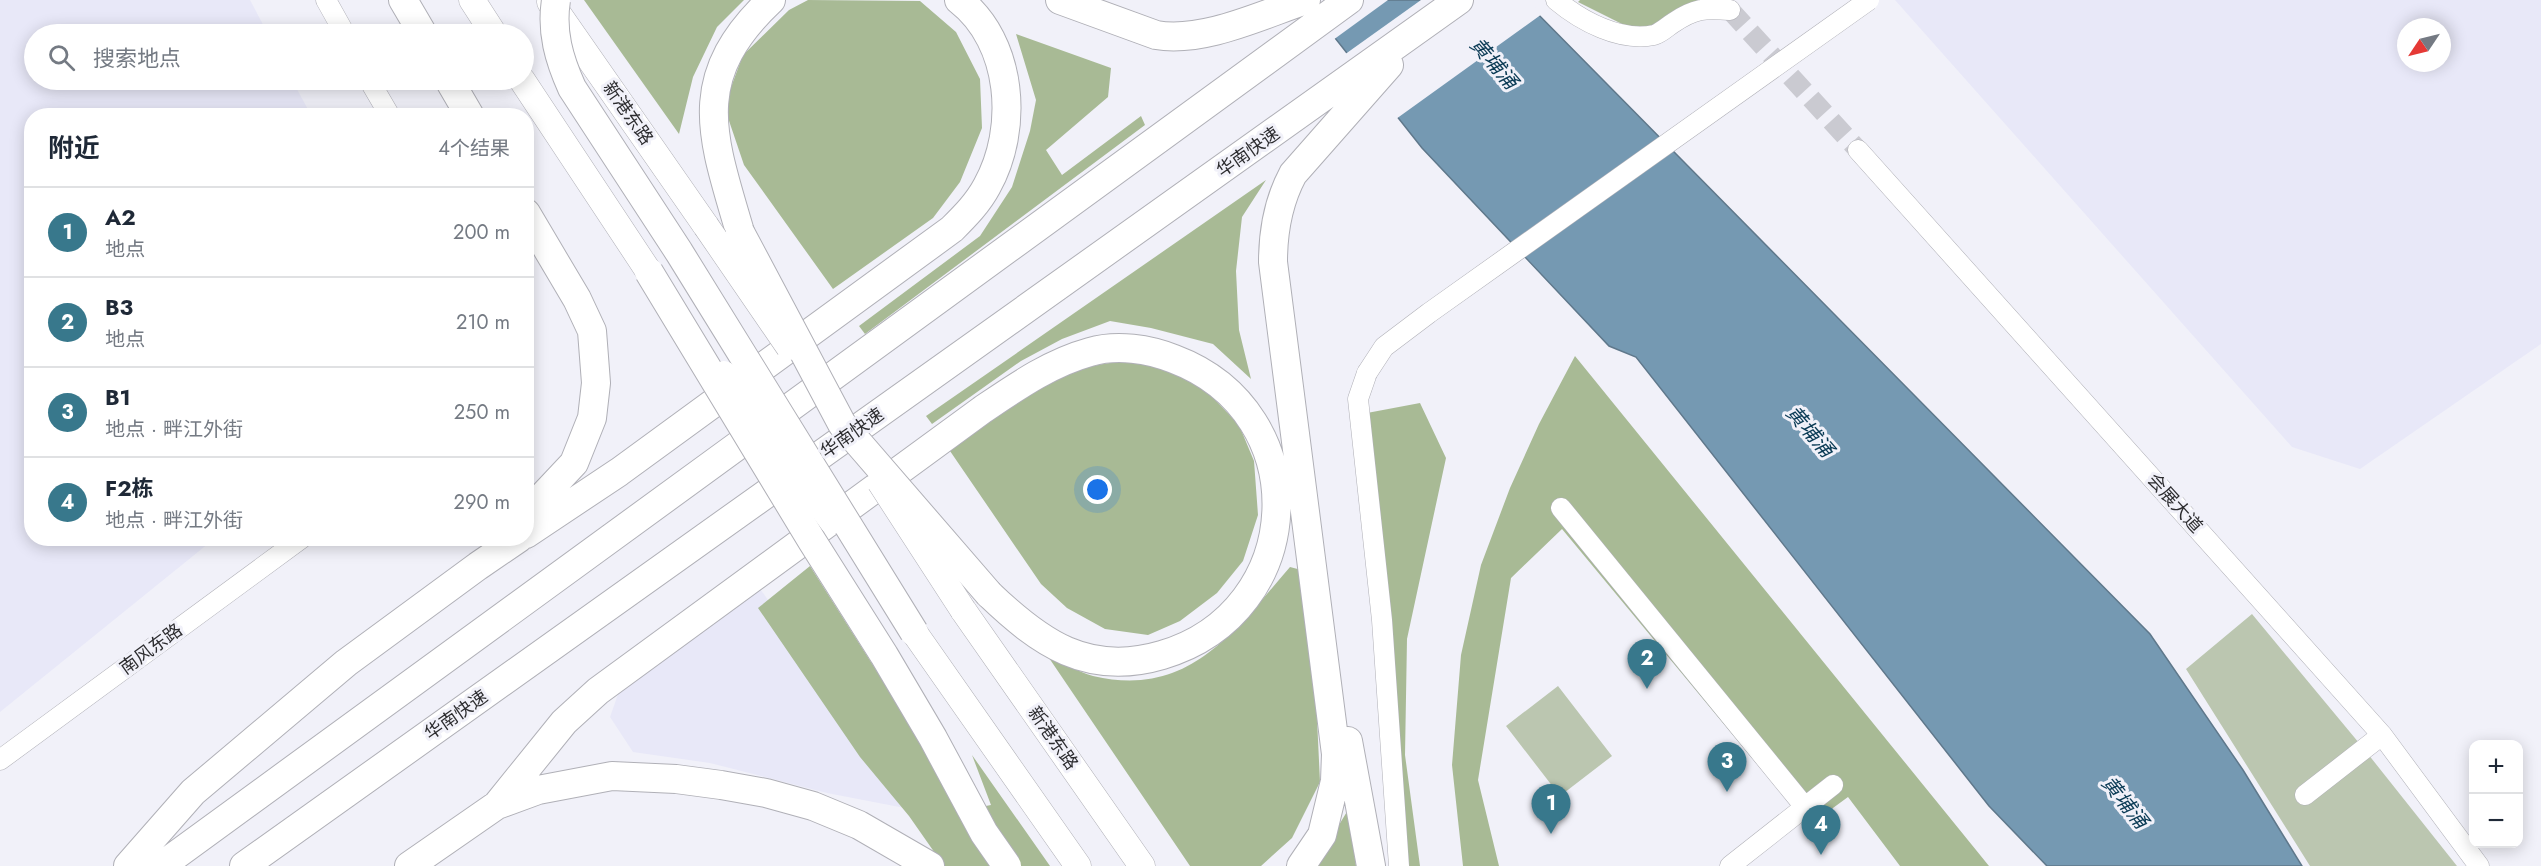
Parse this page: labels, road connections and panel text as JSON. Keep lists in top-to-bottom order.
{
  "streets": {
    "highway": ["华南快速"],
    "main road": ["新港东路"],
    "street": ["会展大道", "南风东路"]
  },
  "water": ["黄埔涌"],
  "north": "bottom left",
  "page": {
    "search": "搜索地点",
    "heading": ["附近", "4个结果"],
    "list": [
      {
        "mark": "1",
        "name": "A2",
        "note": "地点",
        "value": "200 m"
      },
      {
        "mark": "2",
        "name": "B3",
        "note": "地点",
        "value": "210 m"
      },
      {
        "mark": "3",
        "name": "B1",
        "note": "地点 · 畔江外街",
        "value": "250 m"
      },
      {
        "mark": "4",
        "name": "F2栋",
        "note": "地点 · 畔江外街",
        "value": "290 m"
      }
    ],
    "pins": [
      "2",
      "3",
      "1",
      "4"
    ],
    "map_buttons": ["+", "−"]
  }
}
